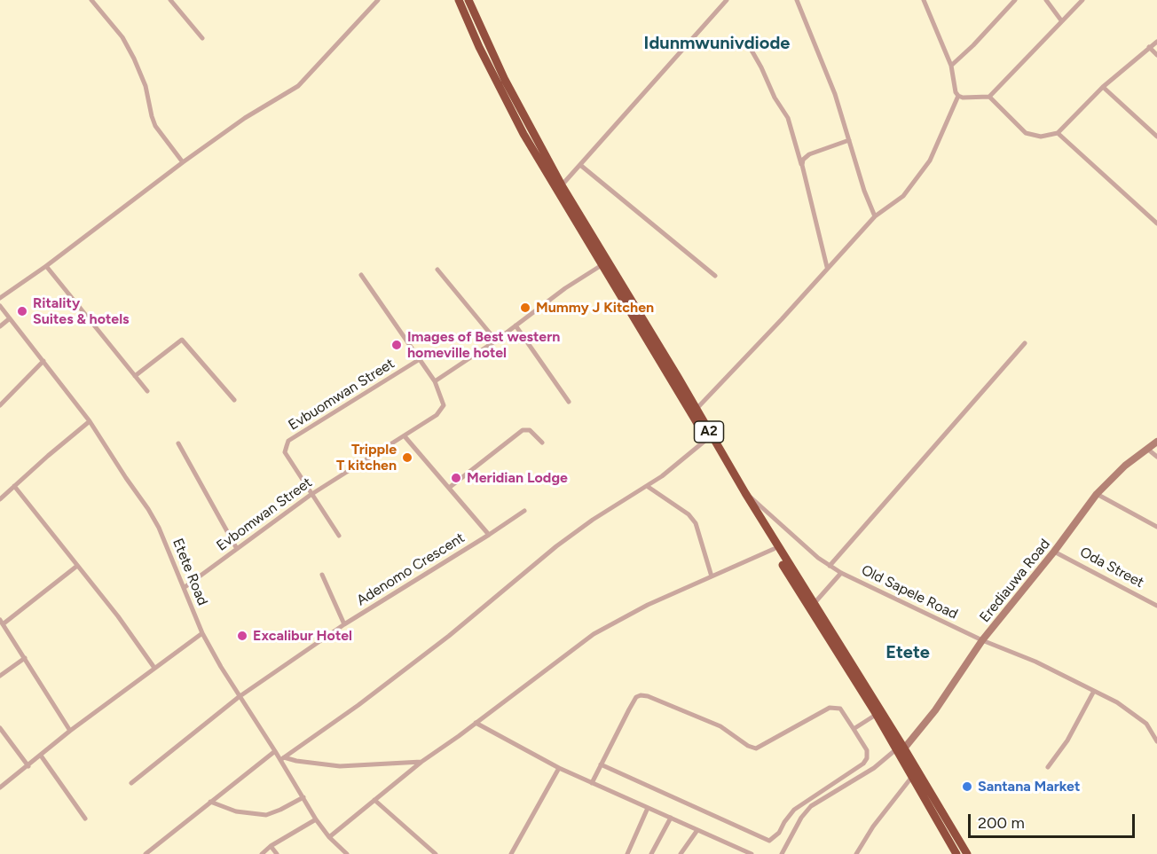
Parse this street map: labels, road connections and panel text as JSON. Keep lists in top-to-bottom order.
{
  "streets": {
    "highway": ["A2"],
    "street": [
      "Evbuomwan Street",
      "Evbomwan Street",
      "Oda Street",
      "Adenomo Crescent",
      "Etete Road",
      "Erediauwa Road",
      "Old Sapele Road"
    ]
  },
  "crossings": [
    ["Evbuomwan Street", "Evbomwan Street"],
    ["A2", "Erediauwa Road"],
    ["A2", "Old Sapele Road"],
    ["Evbomwan Street", "Adenomo Crescent"],
    ["Evbomwan Street", "Etete Road"],
    ["Oda Street", "Erediauwa Road"],
    ["Adenomo Crescent", "Etete Road"],
    ["Erediauwa Road", "Old Sapele Road"]
  ],
  "districts": ["Idunmwunivdiode", "Etete"],
  "places": [
    "Mummy J Kitchen",
    "Ritality Suites & hotels",
    "Images of Best western homeville hotel",
    "Tripple T kitchen",
    "Meridian Lodge",
    "Excalibur Hotel",
    "Santana Market"
  ],
  "scale_bar": "200 m"
}
